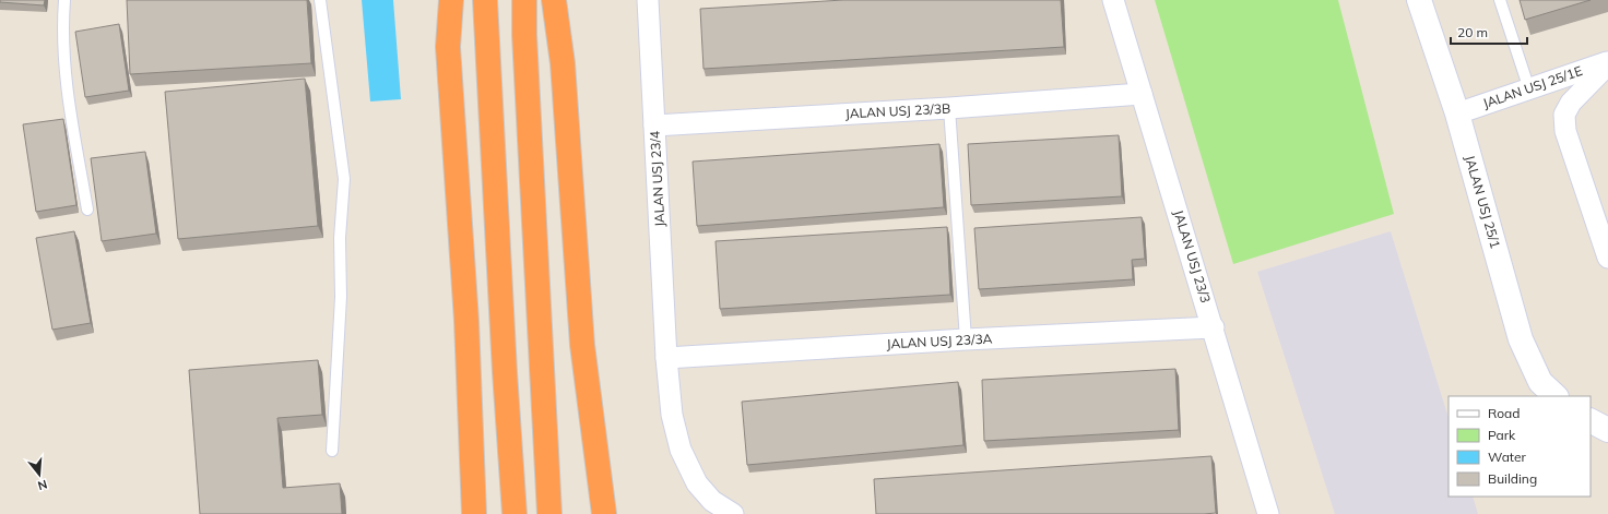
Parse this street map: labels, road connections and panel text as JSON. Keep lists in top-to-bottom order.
{
  "streets": {
    "street": [
      "JALAN USJ 25/1E",
      "JALAN USJ 23/3B",
      "JALAN USJ 23/4",
      "JALAN USJ 25/1",
      "JALAN USJ 23/3",
      "JALAN USJ 23/3A"
    ]
  },
  "crossings": [
    ["JALAN USJ 25/1E", "JALAN USJ 25/1"],
    ["JALAN USJ 23/3B", "JALAN USJ 23/4"],
    ["JALAN USJ 23/3B", "JALAN USJ 23/3"],
    ["JALAN USJ 23/4", "JALAN USJ 23/3A"],
    ["JALAN USJ 23/3", "JALAN USJ 23/3A"]
  ],
  "legend": [
    "Road",
    "Park",
    "Water",
    "Building"
  ],
  "scale_bar": "20 m",
  "north": "bottom"
}
